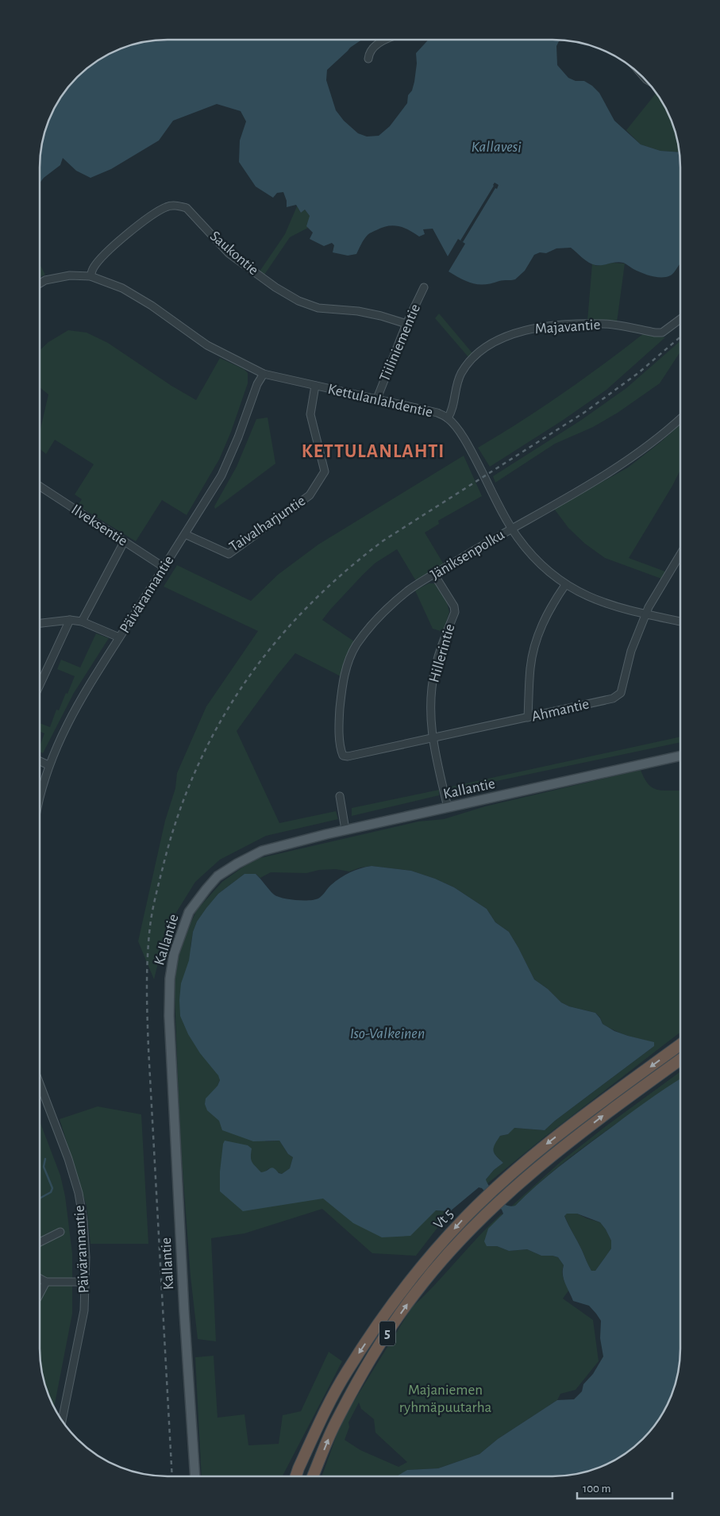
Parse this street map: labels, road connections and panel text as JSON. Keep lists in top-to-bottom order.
{
  "streets": {
    "highway": ["Vt 5", "5"],
    "main road": ["Kallantie"],
    "street": [
      "Saukontie",
      "Majavantie",
      "Tiiliniementie",
      "Kettulanlahdentie",
      "Taivalharjuntie",
      "Ilveksentie",
      "Jäniksenpolku",
      "Päivärannantie",
      "Hillerintie",
      "Ahmantie"
    ]
  },
  "crossings": [
    ["Saukontie", "Tiiliniementie"],
    ["Saukontie", "Kettulanlahdentie"],
    ["Majavantie", "Kettulanlahdentie"],
    ["Tiiliniementie", "Kettulanlahdentie"],
    ["Kettulanlahdentie", "Taivalharjuntie"],
    ["Kettulanlahdentie", "Jäniksenpolku"],
    ["Kettulanlahdentie", "Päivärannantie"],
    ["Kettulanlahdentie", "Ahmantie"],
    ["Taivalharjuntie", "Päivärannantie"],
    ["Ilveksentie", "Päivärannantie"],
    ["Jäniksenpolku", "Hillerintie"],
    ["Jäniksenpolku", "Ahmantie"],
    ["Hillerintie", "Ahmantie"],
    ["Hillerintie", "Kallantie"]
  ],
  "districts": ["KETTULANLAHTI"],
  "water": ["Kallavesi", "Iso-Valkeinen"],
  "parks": ["Majaniemen ryhmäpuutarha"],
  "scale_bar": "100 m"
}
